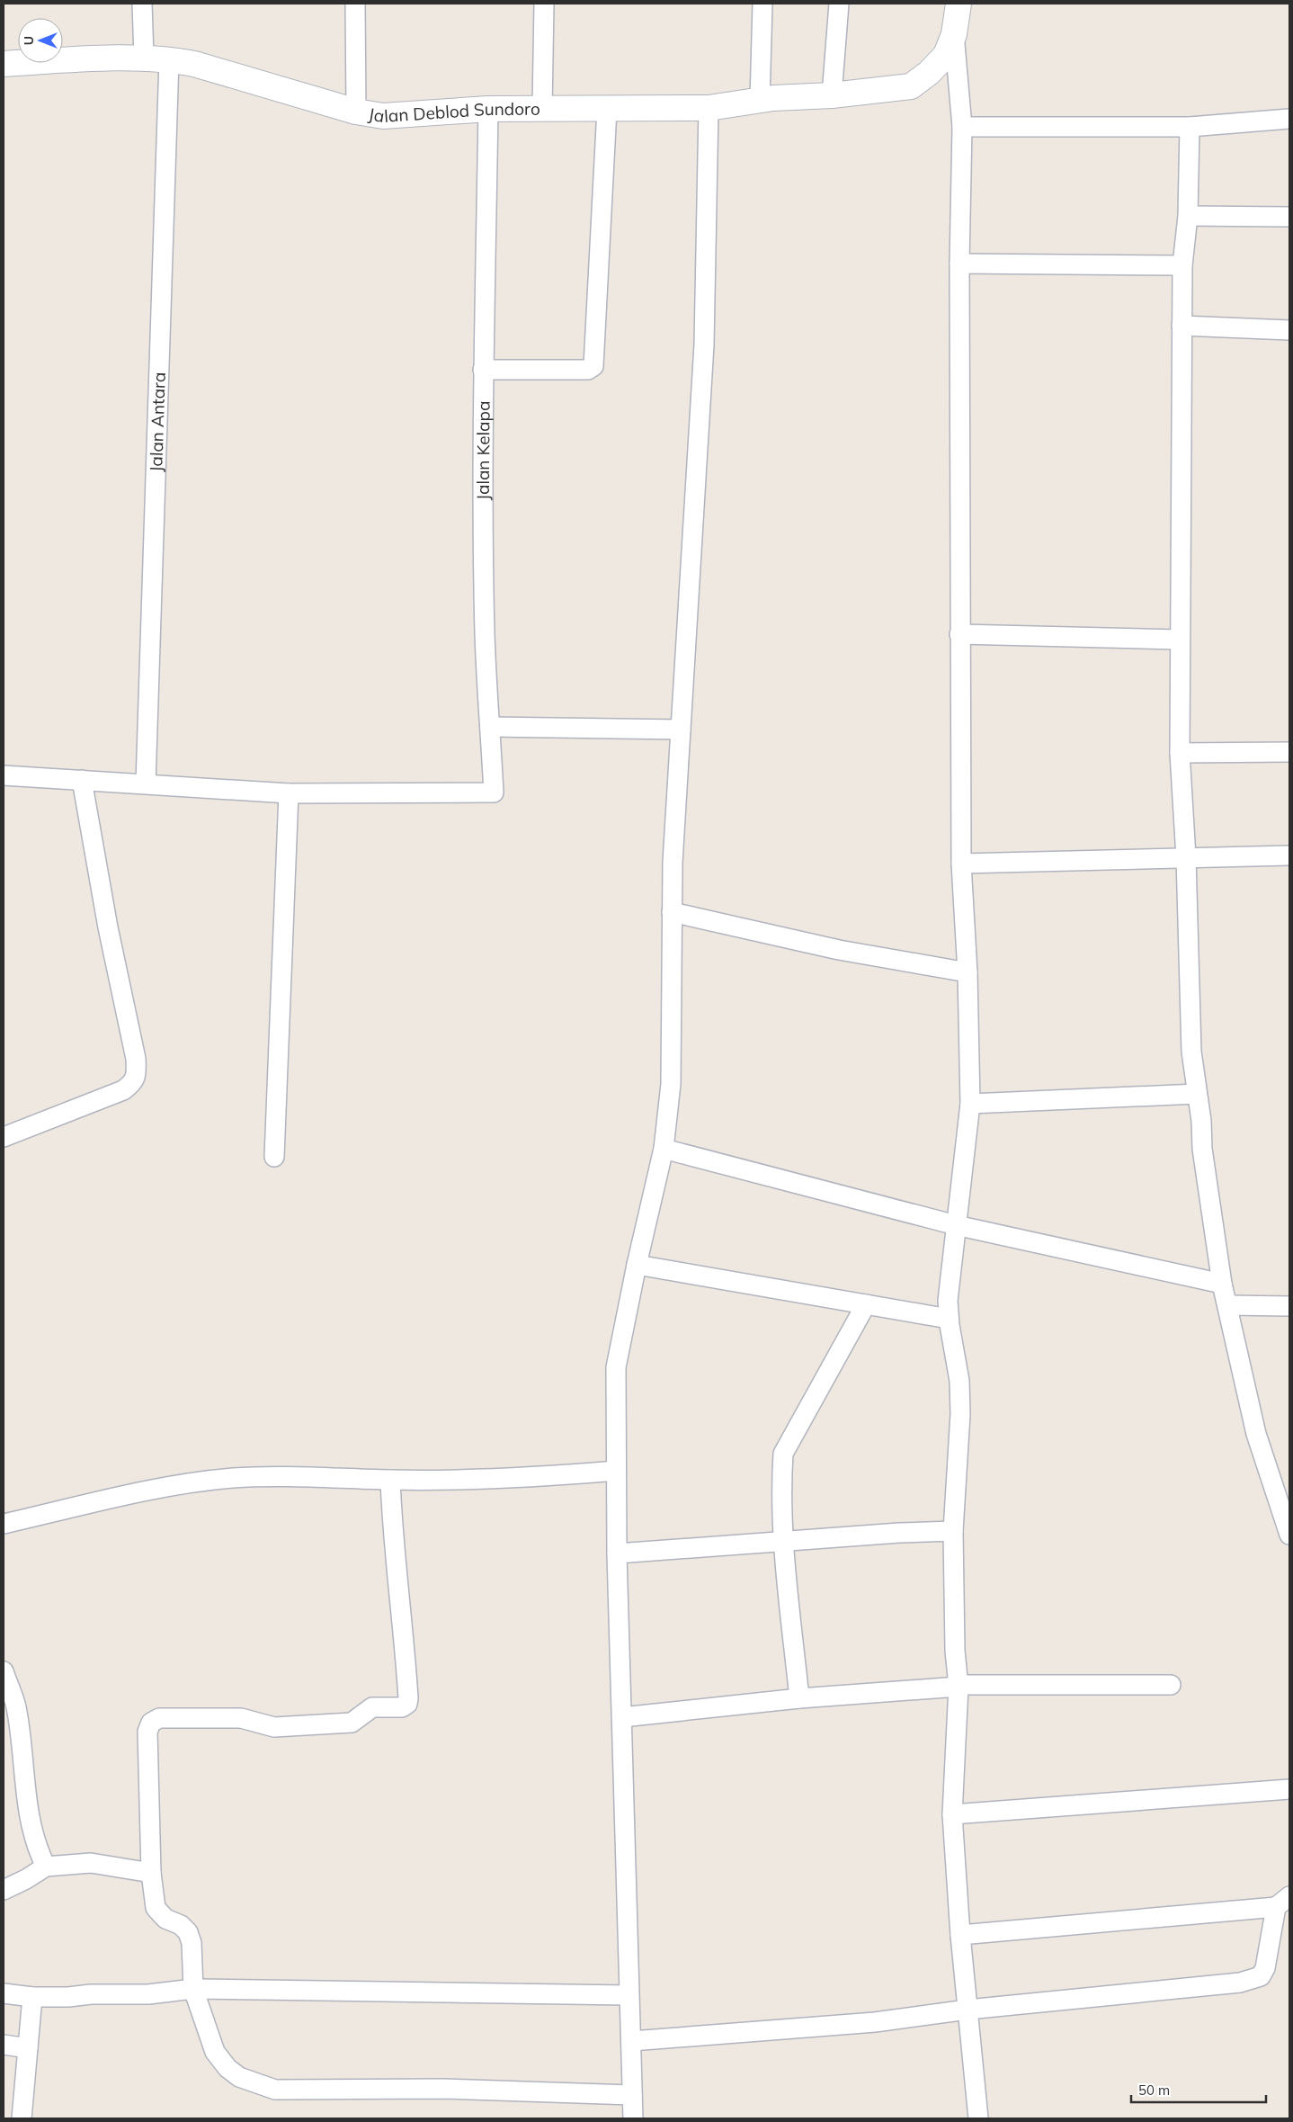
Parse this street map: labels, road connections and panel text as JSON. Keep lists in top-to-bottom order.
{
  "streets": {
    "main road": ["Jalan Deblod Sundoro"],
    "street": ["Jalan Antara", "Jalan Kelapa"]
  },
  "crossings": [
    ["Jalan Deblod Sundoro", "Jalan Antara"],
    ["Jalan Deblod Sundoro", "Jalan Kelapa"]
  ],
  "scale_bar": "50 m",
  "north": "left"
}
